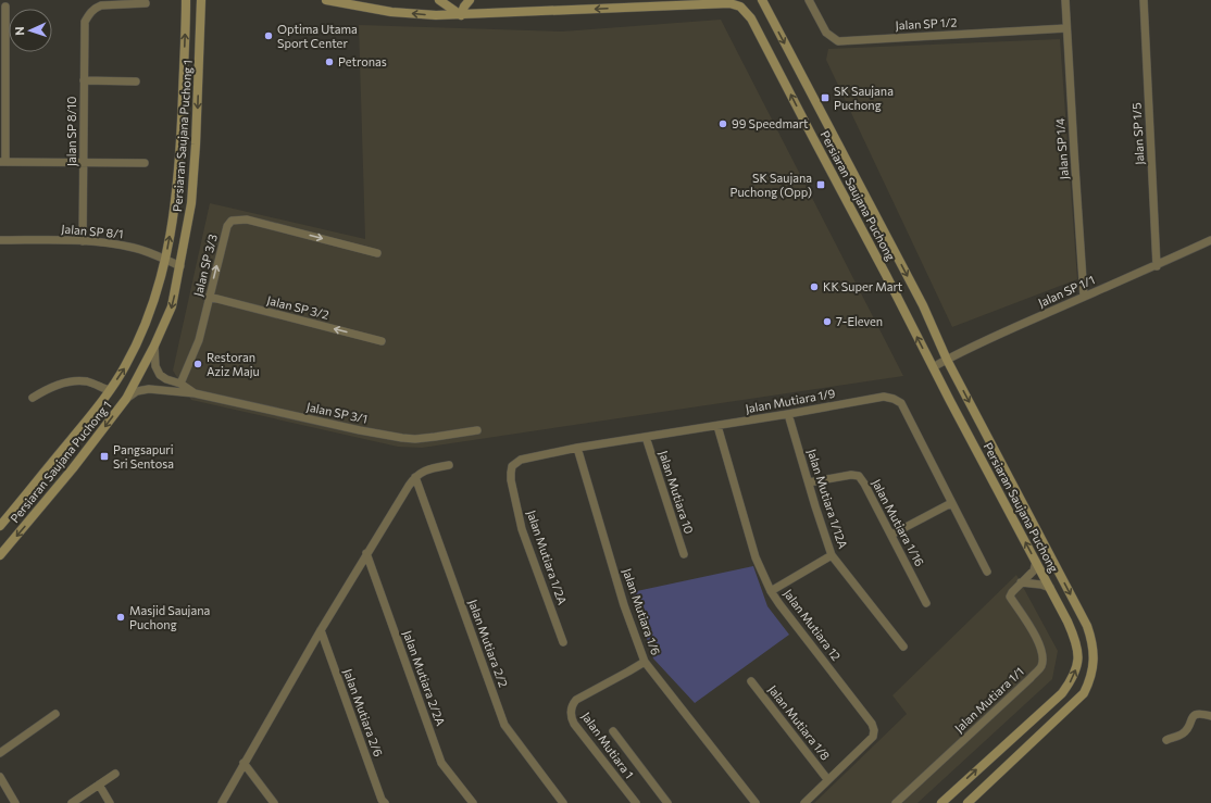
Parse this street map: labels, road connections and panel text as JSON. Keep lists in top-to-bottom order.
{
  "streets": {
    "street": [
      "Jalan SP 1/2",
      "Jalan SP 8/10",
      "Jalan SP 1/5",
      "Persiaran Saujana Puchong 1",
      "Jalan SP 1/4",
      "Persiaran Saujana Puchong",
      "Jalan SP 8/1",
      "Jalan SP 3/3",
      "Jalan SP 1/1",
      "Jalan SP 3/2",
      "Jalan Mutiara 1/9",
      "Jalan SP 3/1",
      "Jalan Mutiara 10",
      "Jalan Mutiara 1/12A",
      "Jalan Mutiara 1/16",
      "Jalan Mutiara 1/2A",
      "Jalan Mutiara 1/6",
      "Jalan Mutiara 12",
      "Jalan Mutiara 2/2",
      "Jalan Mutiara 2/2A",
      "Jalan Mutiara 1/1",
      "Jalan Mutiara 2/6",
      "Jalan Mutiara 1/8",
      "Jalan Mutiara 1"
    ]
  },
  "crossings": [
    ["Jalan SP 1/2", "Jalan SP 1/4"],
    ["Jalan SP 8/10", "Jalan SP 8/1"],
    ["Jalan SP 1/5", "Jalan SP 1/1"],
    ["Persiaran Saujana Puchong 1", "Jalan SP 8/1"],
    ["Persiaran Saujana Puchong 1", "Jalan SP 3/1"],
    ["Jalan SP 1/4", "Jalan SP 1/1"],
    ["Persiaran Saujana Puchong", "Jalan SP 1/1"],
    ["Jalan SP 3/3", "Jalan SP 3/2"],
    ["Jalan SP 3/3", "Jalan SP 3/1"],
    ["Jalan Mutiara 1/9", "Jalan Mutiara 10"],
    ["Jalan Mutiara 1/9", "Jalan Mutiara 1/12A"],
    ["Jalan Mutiara 1/9", "Jalan Mutiara 1/2A"],
    ["Jalan Mutiara 1/9", "Jalan Mutiara 1/6"],
    ["Jalan Mutiara 1/9", "Jalan Mutiara 12"],
    ["Jalan Mutiara 1/12A", "Jalan Mutiara 1/16"],
    ["Jalan Mutiara 1/6", "Jalan Mutiara 1"],
    ["Jalan Mutiara 12", "Jalan Mutiara 1/8"]
  ],
  "one_way": ["Jalan SP 3/2"],
  "places": {
    "other": [
      "Optima Utama Sport Center",
      "Petronas",
      "99 Speedmart",
      "KK Super Mart",
      "7-Eleven",
      "Restoran Aziz Maju",
      "Masjid Saujana Puchong"
    ],
    "transit": ["SK Saujana Puchong", "SK Saujana Puchong (Opp)", "Pangsapuri Sri Sentosa"]
  },
  "north": "left"
}
